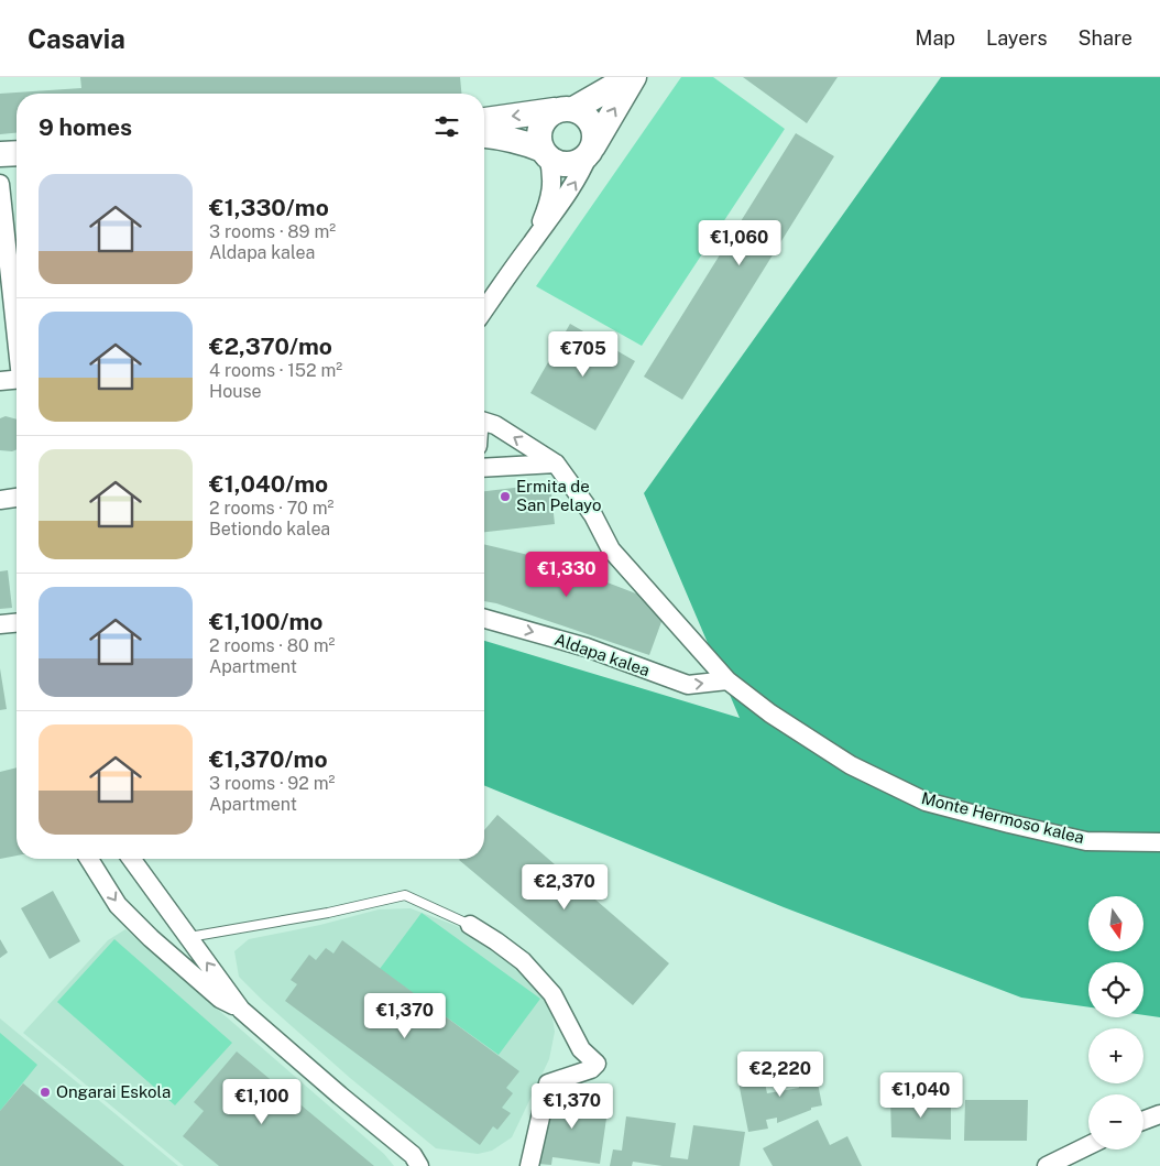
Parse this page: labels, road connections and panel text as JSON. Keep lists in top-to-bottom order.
{
  "streets": {
    "street": ["Aldapa kalea", "Monte Hermoso kalea"]
  },
  "crossings": [
    ["Aldapa kalea", "Monte Hermoso kalea"]
  ],
  "one_way": ["Aldapa kalea"],
  "places": ["Ermita de San Pelayo", "Ongarai Eskola"],
  "north": "bottom",
  "page": {
    "header": "Casavia",
    "nav": ["Map", "Layers", "Share"],
    "heading": "9 homes",
    "list": [
      {
        "name": "€1,330/mo",
        "note": "3 rooms · 89 m² · Aldapa kalea"
      },
      {
        "name": "€2,370/mo",
        "note": "4 rooms · 152 m² · House"
      },
      {
        "name": "€1,040/mo",
        "note": "2 rooms · 70 m² · Betiondo kalea"
      },
      {
        "name": "€1,100/mo",
        "note": "2 rooms · 80 m² · Apartment"
      },
      {
        "name": "€1,370/mo",
        "note": "3 rooms · 92 m² · Apartment"
      }
    ],
    "price": [
      "€1,060",
      "€705",
      "€1,330",
      "€2,370",
      "€1,370",
      "€2,220",
      "€1,040",
      "€1,100",
      "€1,370"
    ],
    "map_buttons": ["+", "−"]
  }
}
